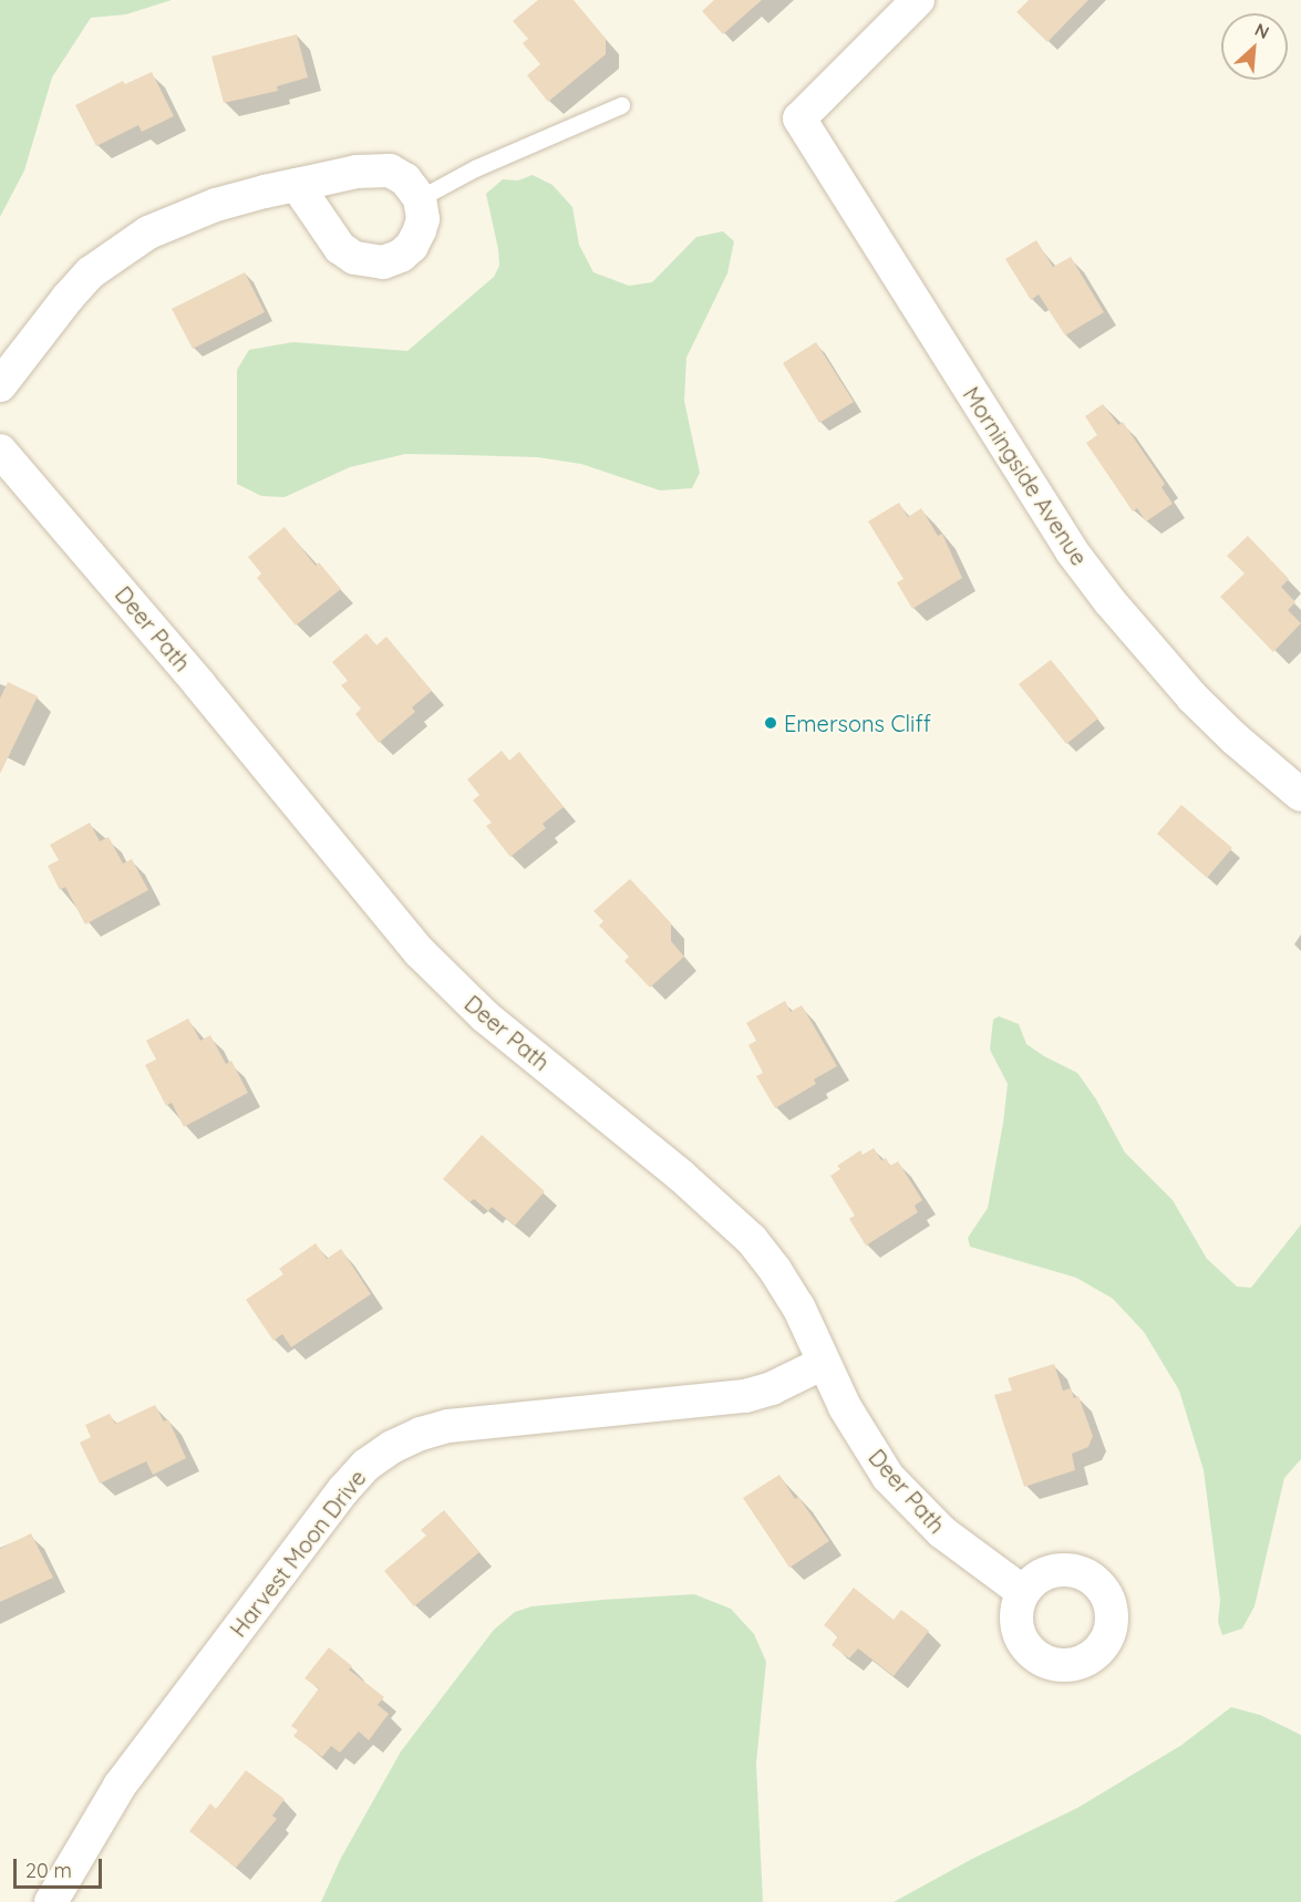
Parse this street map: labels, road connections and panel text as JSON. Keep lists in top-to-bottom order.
{
  "streets": {
    "street": ["Morningside Avenue", "Deer Path", "Harvest Moon Drive"]
  },
  "crossings": [
    ["Deer Path", "Harvest Moon Drive"]
  ],
  "places": ["Emersons Cliff"],
  "scale_bar": "20 m",
  "north": "top right"
}
